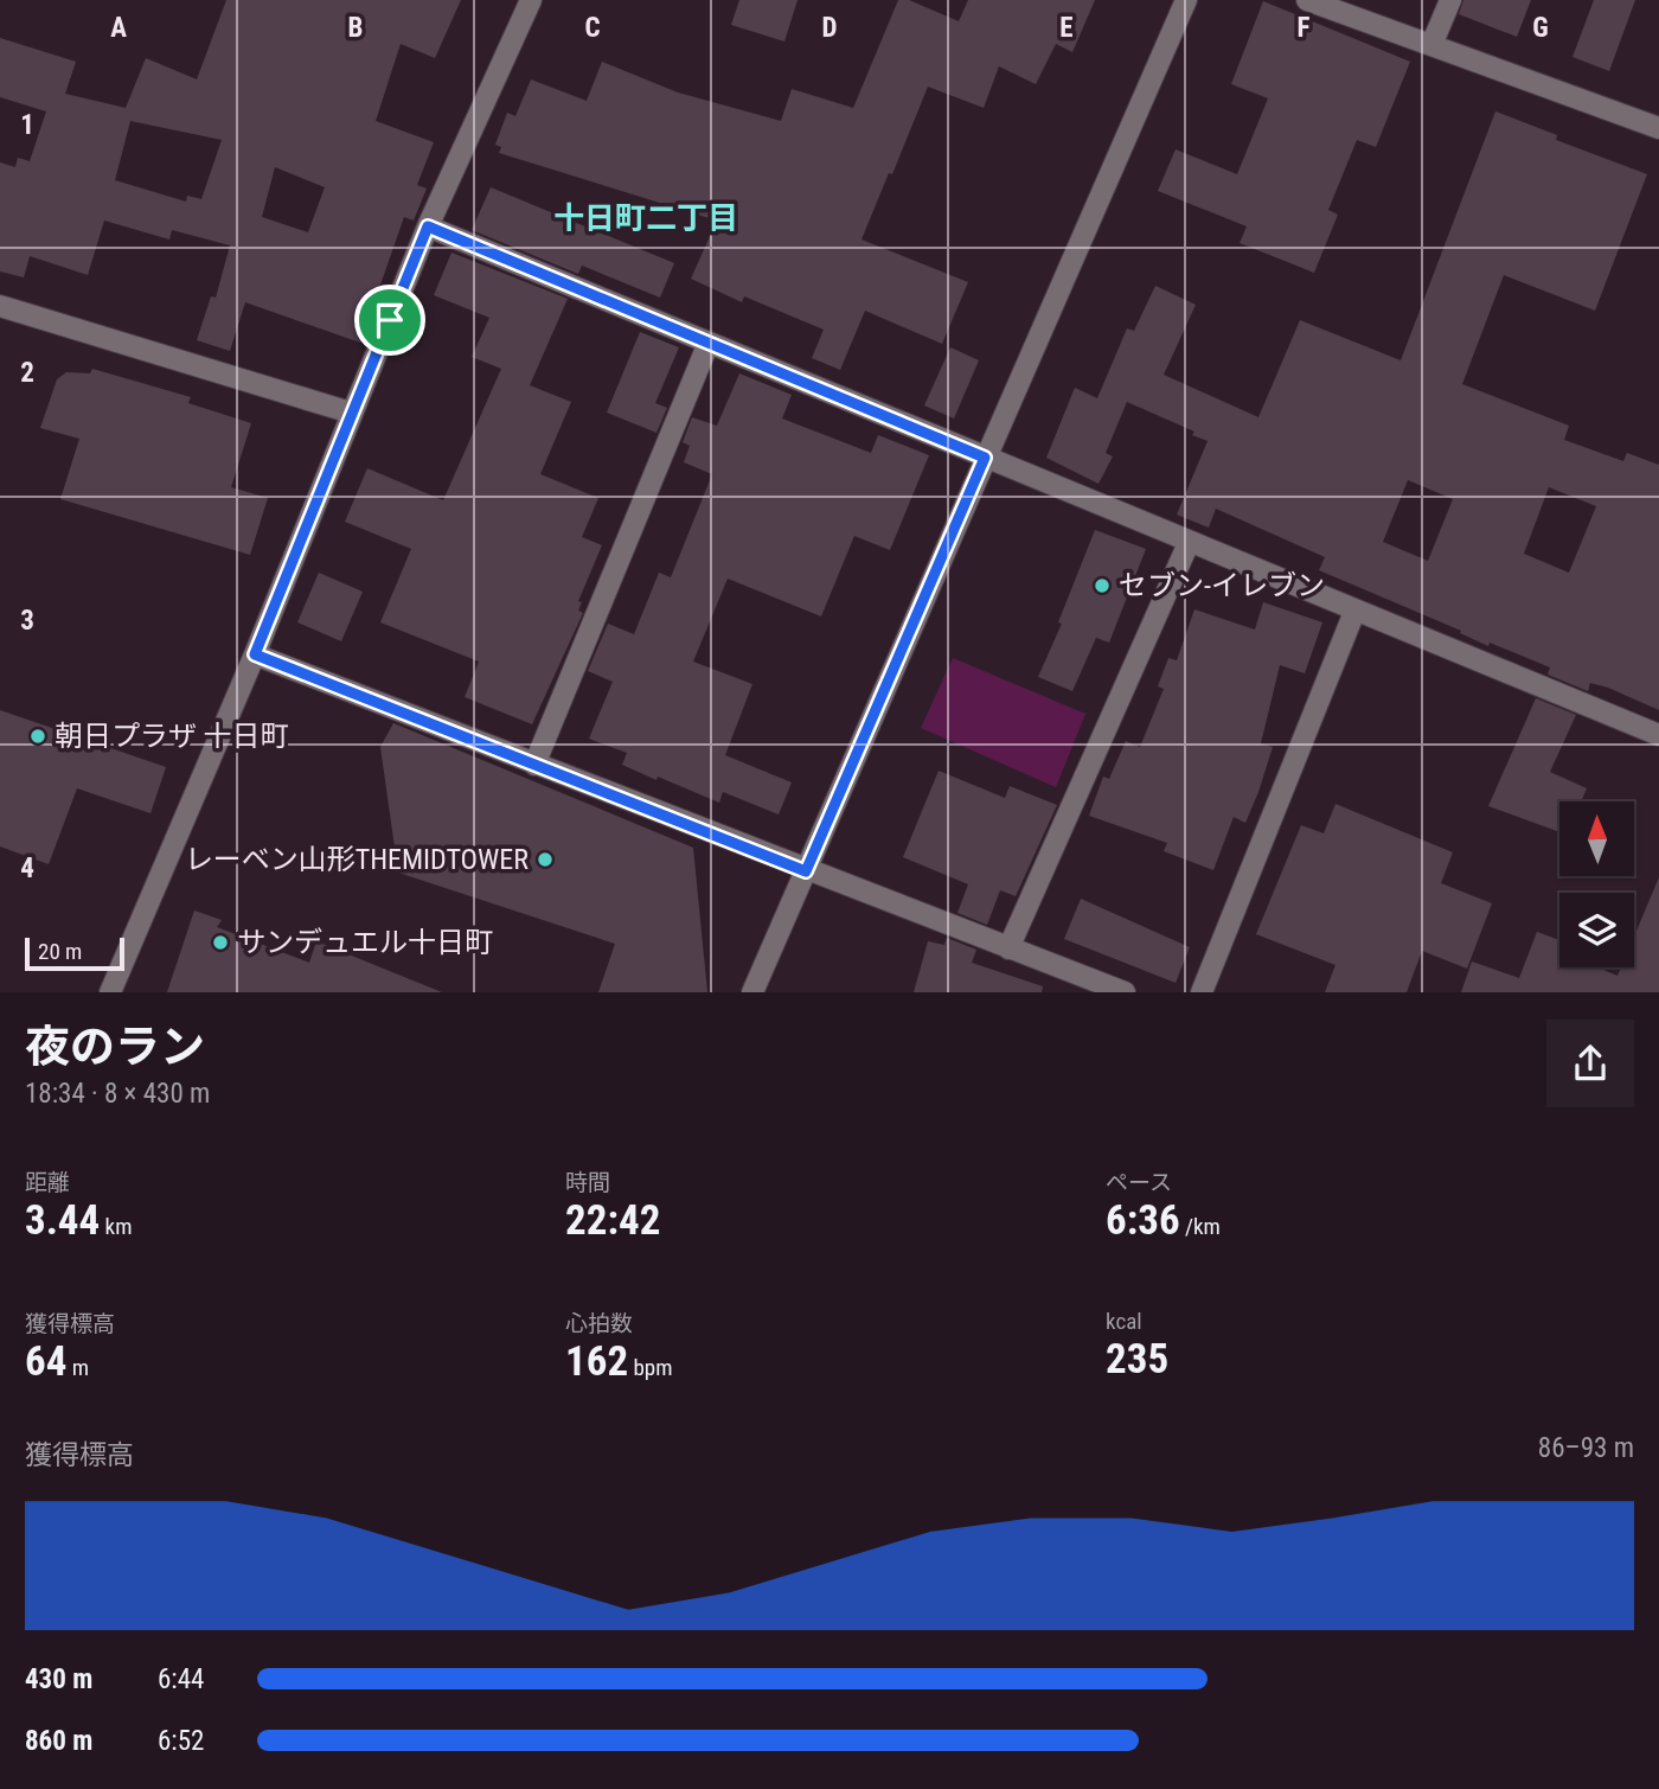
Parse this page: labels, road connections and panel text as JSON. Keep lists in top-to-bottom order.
{
  "districts": ["十日町二丁目"],
  "places": [
    "セブン-イレブン",
    "朝日プラザ 十日町",
    "レーベン山形THEMIDTOWER",
    "サンデュエル十日町"
  ],
  "scale_bar": "20 m",
  "north": "top",
  "page": {
    "scale": "20 m",
    "heading": ["夜のラン", "18:34 · 8 × 430 m"],
    "stats": [
      ["距離", "3.44 km"],
      ["時間", "22:42"],
      ["ペース", "6:36 /km"],
      ["獲得標高", "64 m"],
      ["心拍数", "162 bpm"],
      ["kcal", "235"]
    ],
    "chart": ["獲得標高", "86–93 m"],
    "list": [
      {
        "name": "430 m",
        "note": "6:44"
      },
      {
        "name": "860 m",
        "note": "6:52"
      }
    ]
  },
  "grid": {
    "columns": [
      "A",
      "B",
      "C",
      "D",
      "E",
      "F",
      "G"
    ],
    "rows": [
      "1",
      "2",
      "3",
      "4"
    ]
  }
}
